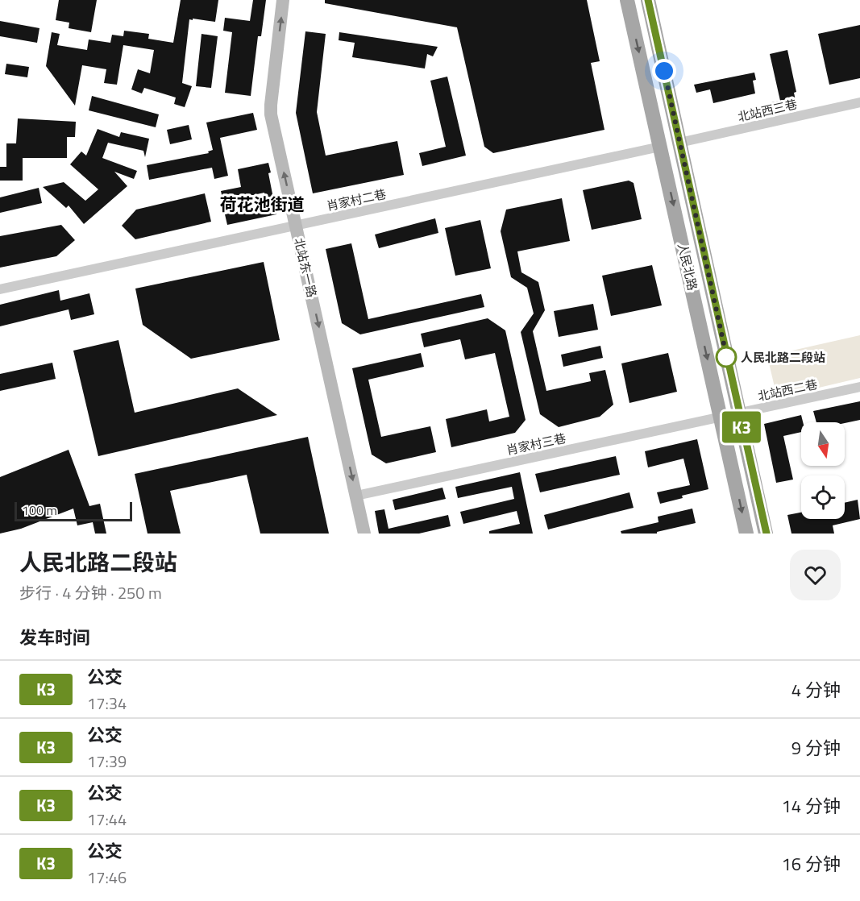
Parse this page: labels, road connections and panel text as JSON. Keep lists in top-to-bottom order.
{
  "streets": {
    "main road": ["人民北路"],
    "street": [
      "北站西三巷",
      "肖家村二巷",
      "北站东一路",
      "北站西二巷",
      "肖家村三巷"
    ]
  },
  "crossings": [
    ["北站西三巷", "人民北路"],
    ["肖家村二巷", "人民北路"],
    ["肖家村二巷", "北站东一路"],
    ["人民北路", "北站西二巷"],
    ["人民北路", "肖家村三巷"],
    ["北站东一路", "肖家村三巷"],
    ["北站西二巷", "肖家村三巷"]
  ],
  "districts": ["荷花池街道"],
  "places": ["人民北路二段站"],
  "lines": ["bus line K3"],
  "scale_bar": "100 m",
  "north": "bottom",
  "page": {
    "on_map": "K3",
    "scale": "100 m",
    "heading": [
      ["人民北路二段站", "步行 · 4 分钟 · 250 m"],
      "发车时间"
    ],
    "list": [
      {
        "mark": "K3",
        "name": "公交",
        "note": "17:34",
        "value": "4 分钟"
      },
      {
        "mark": "K3",
        "name": "公交",
        "note": "17:39",
        "value": "9 分钟"
      },
      {
        "mark": "K3",
        "name": "公交",
        "note": "17:44",
        "value": "14 分钟"
      },
      {
        "mark": "K3",
        "name": "公交",
        "note": "17:46",
        "value": "16 分钟"
      }
    ]
  }
}
